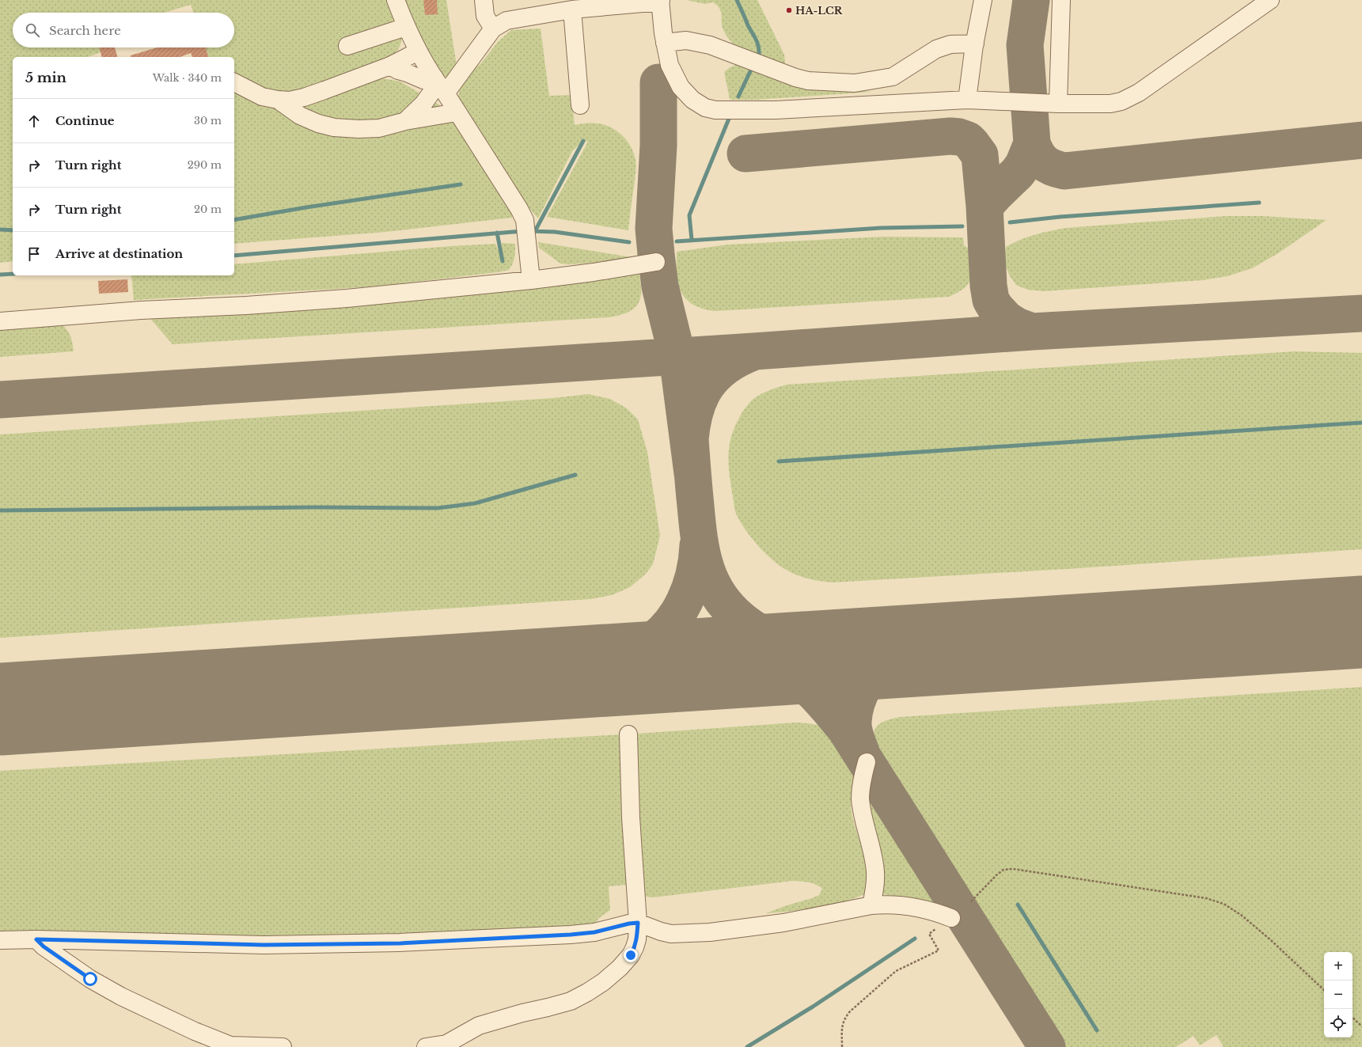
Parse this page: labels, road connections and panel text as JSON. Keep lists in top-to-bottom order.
{
  "places": ["HA-LCR"],
  "page": {
    "search": "Search here",
    "heading": ["5 min", "Walk · 340 m"],
    "list": [
      ["Continue", "30 m"],
      ["Turn right", "290 m"],
      ["Turn right", "20 m"],
      "Arrive at destination"
    ],
    "map_buttons": ["+", "−"]
  }
}
